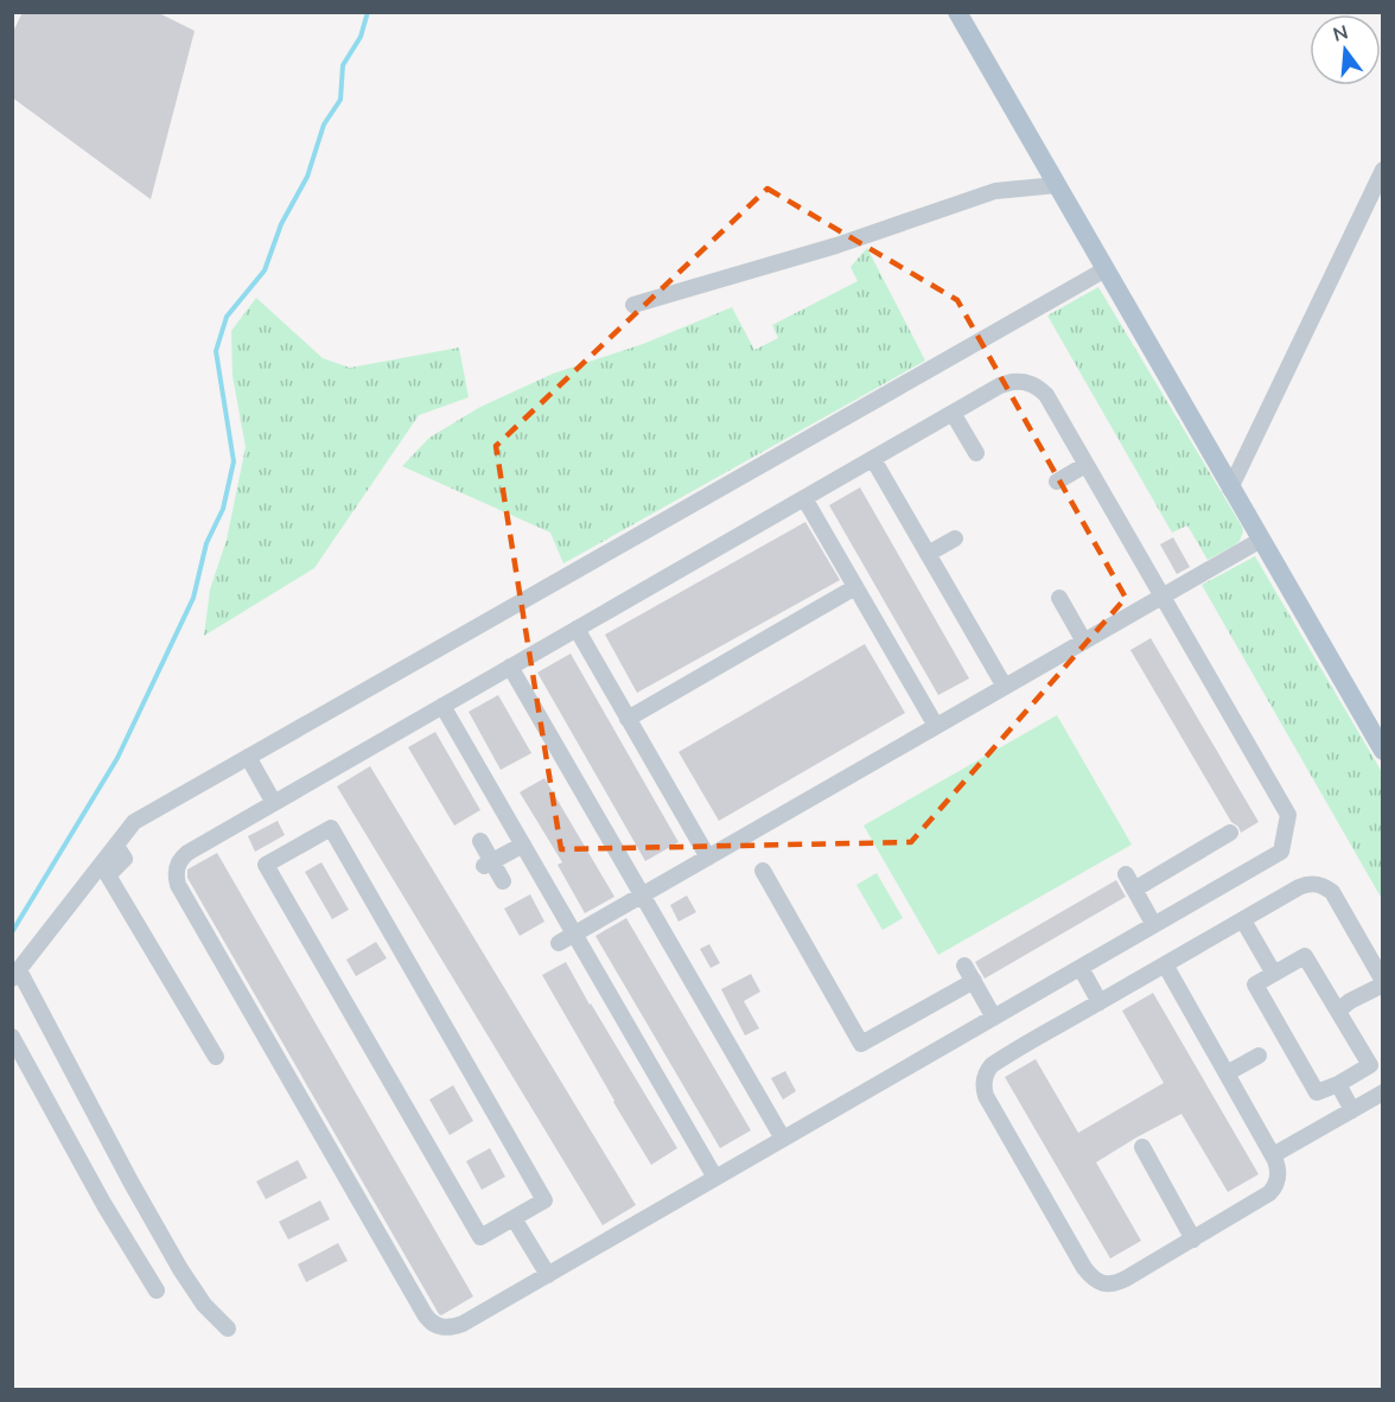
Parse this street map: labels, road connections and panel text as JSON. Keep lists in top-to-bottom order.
{
  "north": "top"
}
